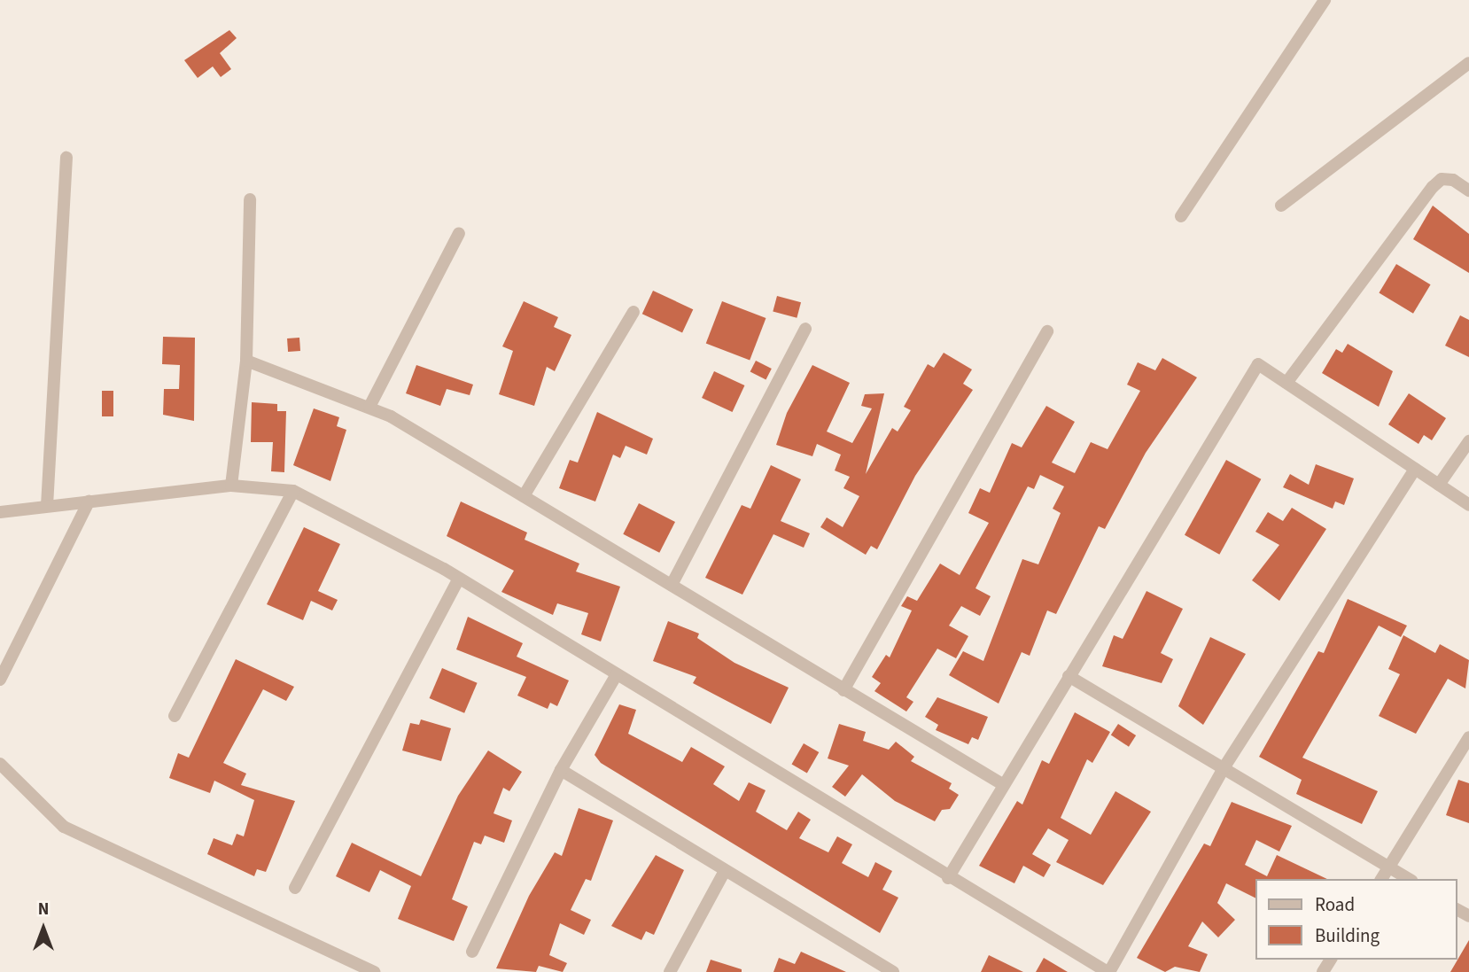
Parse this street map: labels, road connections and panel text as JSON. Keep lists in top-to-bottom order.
{
  "legend": ["Road", "Building"],
  "north": "top"
}
